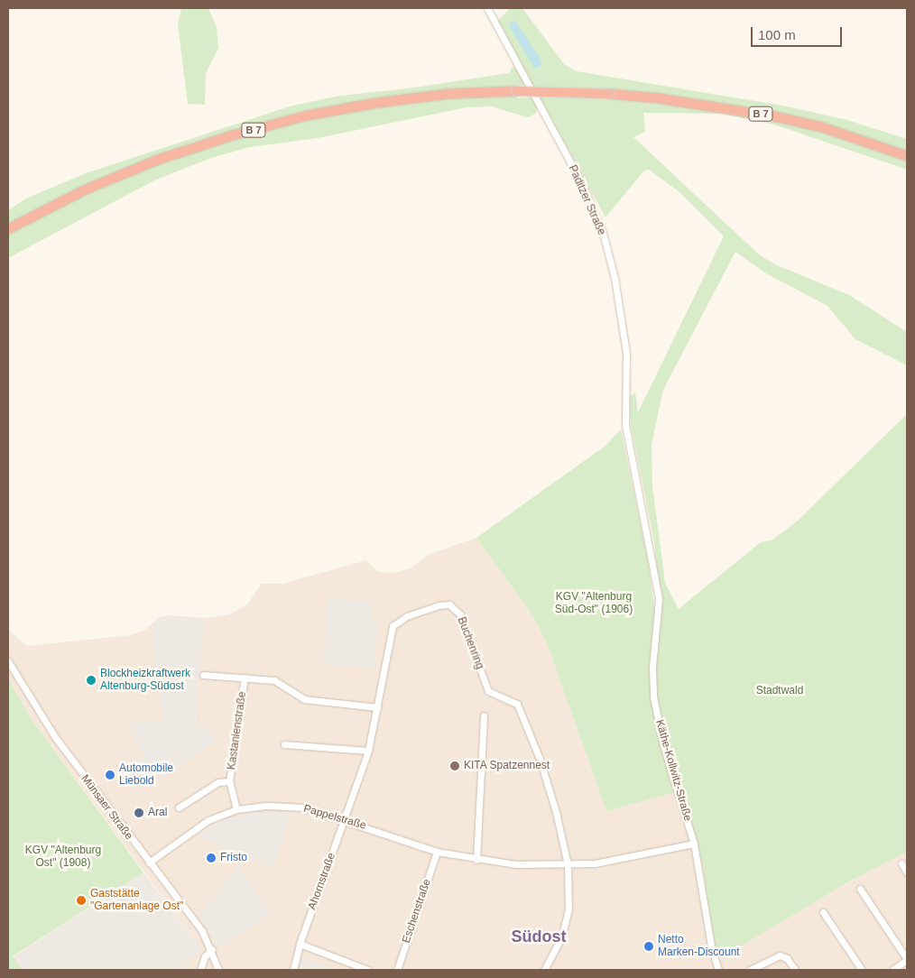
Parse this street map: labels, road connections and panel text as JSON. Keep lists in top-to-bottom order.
{
  "streets": {
    "highway": ["B 7"],
    "street": [
      "Paditzer Straße",
      "Buchenring",
      "Kastanienstraße",
      "Käthe-Kollwitz-Straße",
      "Münsaer Straße",
      "Pappelstraße",
      "Ahornstraße",
      "Eschenstraße"
    ]
  },
  "crossings": [
    ["Paditzer Straße", "Käthe-Kollwitz-Straße"],
    ["Buchenring", "Kastanienstraße"],
    ["Buchenring", "Pappelstraße"],
    ["Buchenring", "Ahornstraße"],
    ["Kastanienstraße", "Pappelstraße"],
    ["Käthe-Kollwitz-Straße", "Pappelstraße"],
    ["Münsaer Straße", "Pappelstraße"],
    ["Pappelstraße", "Ahornstraße"],
    ["Pappelstraße", "Eschenstraße"]
  ],
  "districts": ["Südost"],
  "parks": ["KGV \"Altenburg Süd-Ost\" (1906)", "Stadtwald", "KGV \"Altenburg Ost\" (1908)"],
  "places": [
    "Blockheizkraftwerk Altenburg-Südost",
    "KITA Spatzennest",
    "Automobile Liebold",
    "Aral",
    "Fristo",
    "Gaststätte \"Gartenanlage Ost\"",
    "Netto Marken-Discount"
  ],
  "scale_bar": "100 m"
}
